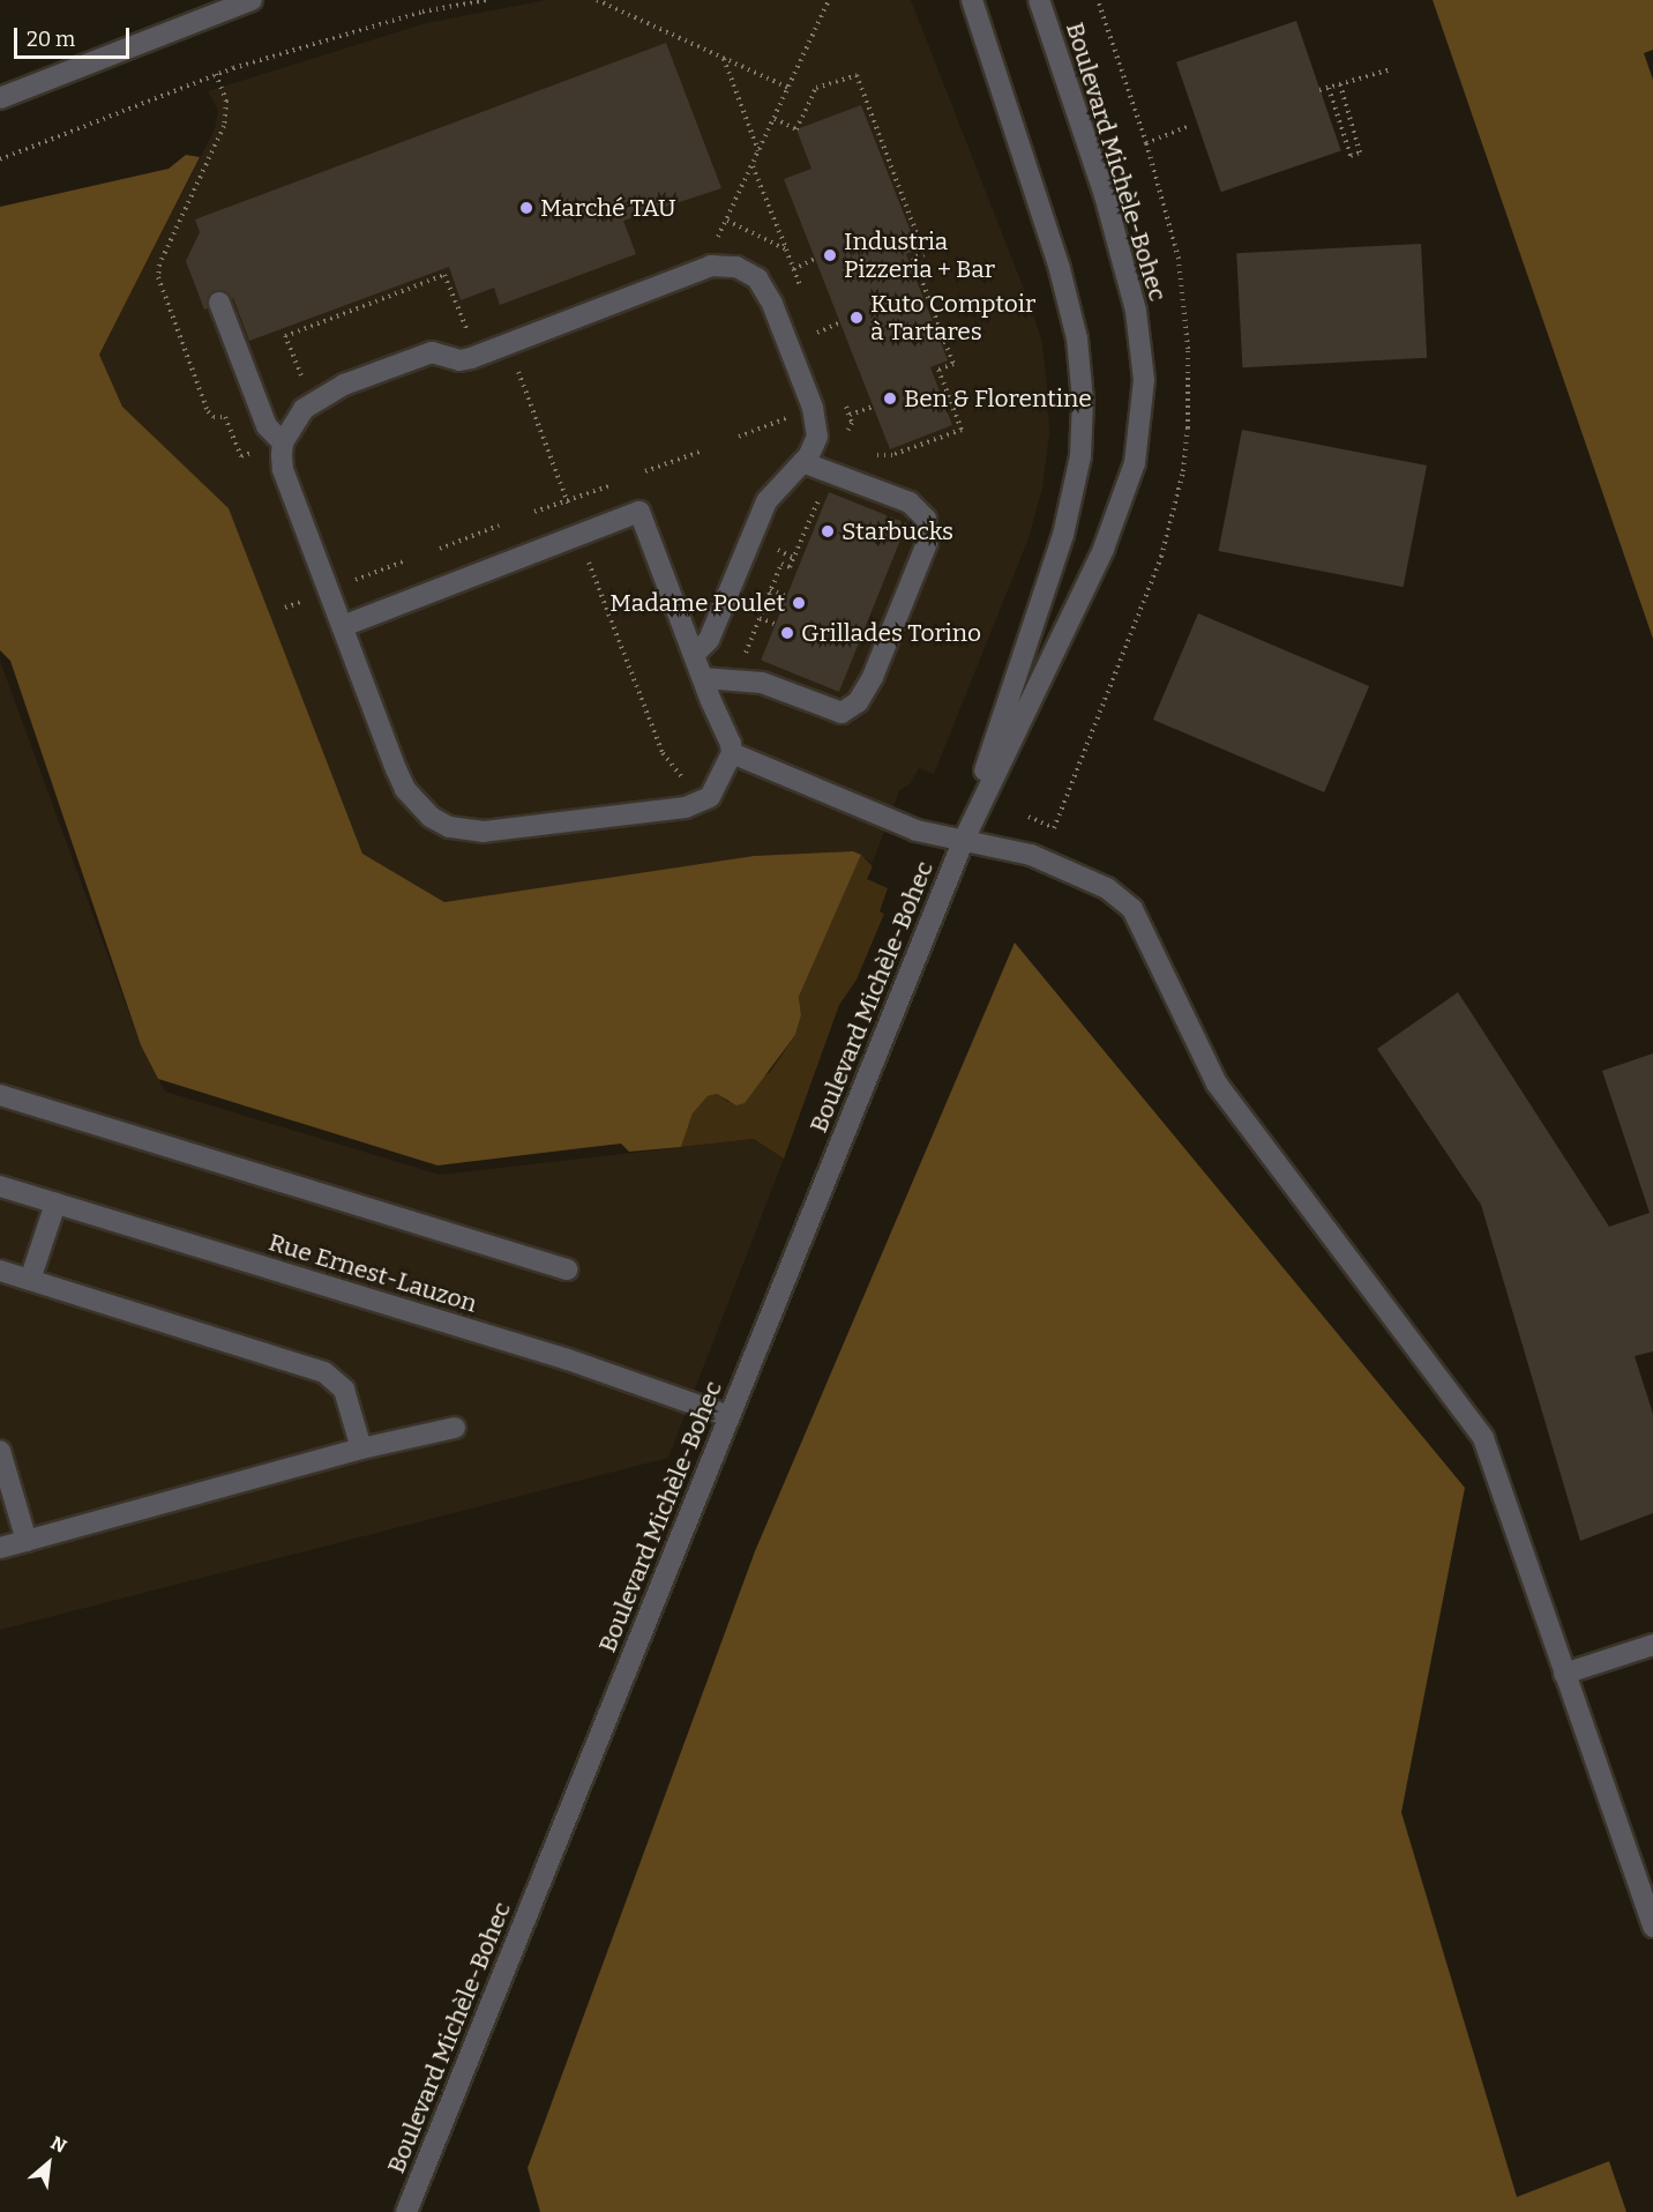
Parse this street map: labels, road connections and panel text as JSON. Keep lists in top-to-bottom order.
{
  "streets": {
    "street": ["Boulevard Michèle-Bohec", "Rue Ernest-Lauzon"]
  },
  "crossings": [
    ["Boulevard Michèle-Bohec", "Rue Ernest-Lauzon"]
  ],
  "places": [
    "Marché TAU",
    "Industria Pizzeria + Bar",
    "Kuto Comptoir à Tartares",
    "Ben & Florentine",
    "Starbucks",
    "Madame Poulet",
    "Grillades Torino"
  ],
  "scale_bar": "20 m",
  "north": "top right"
}
